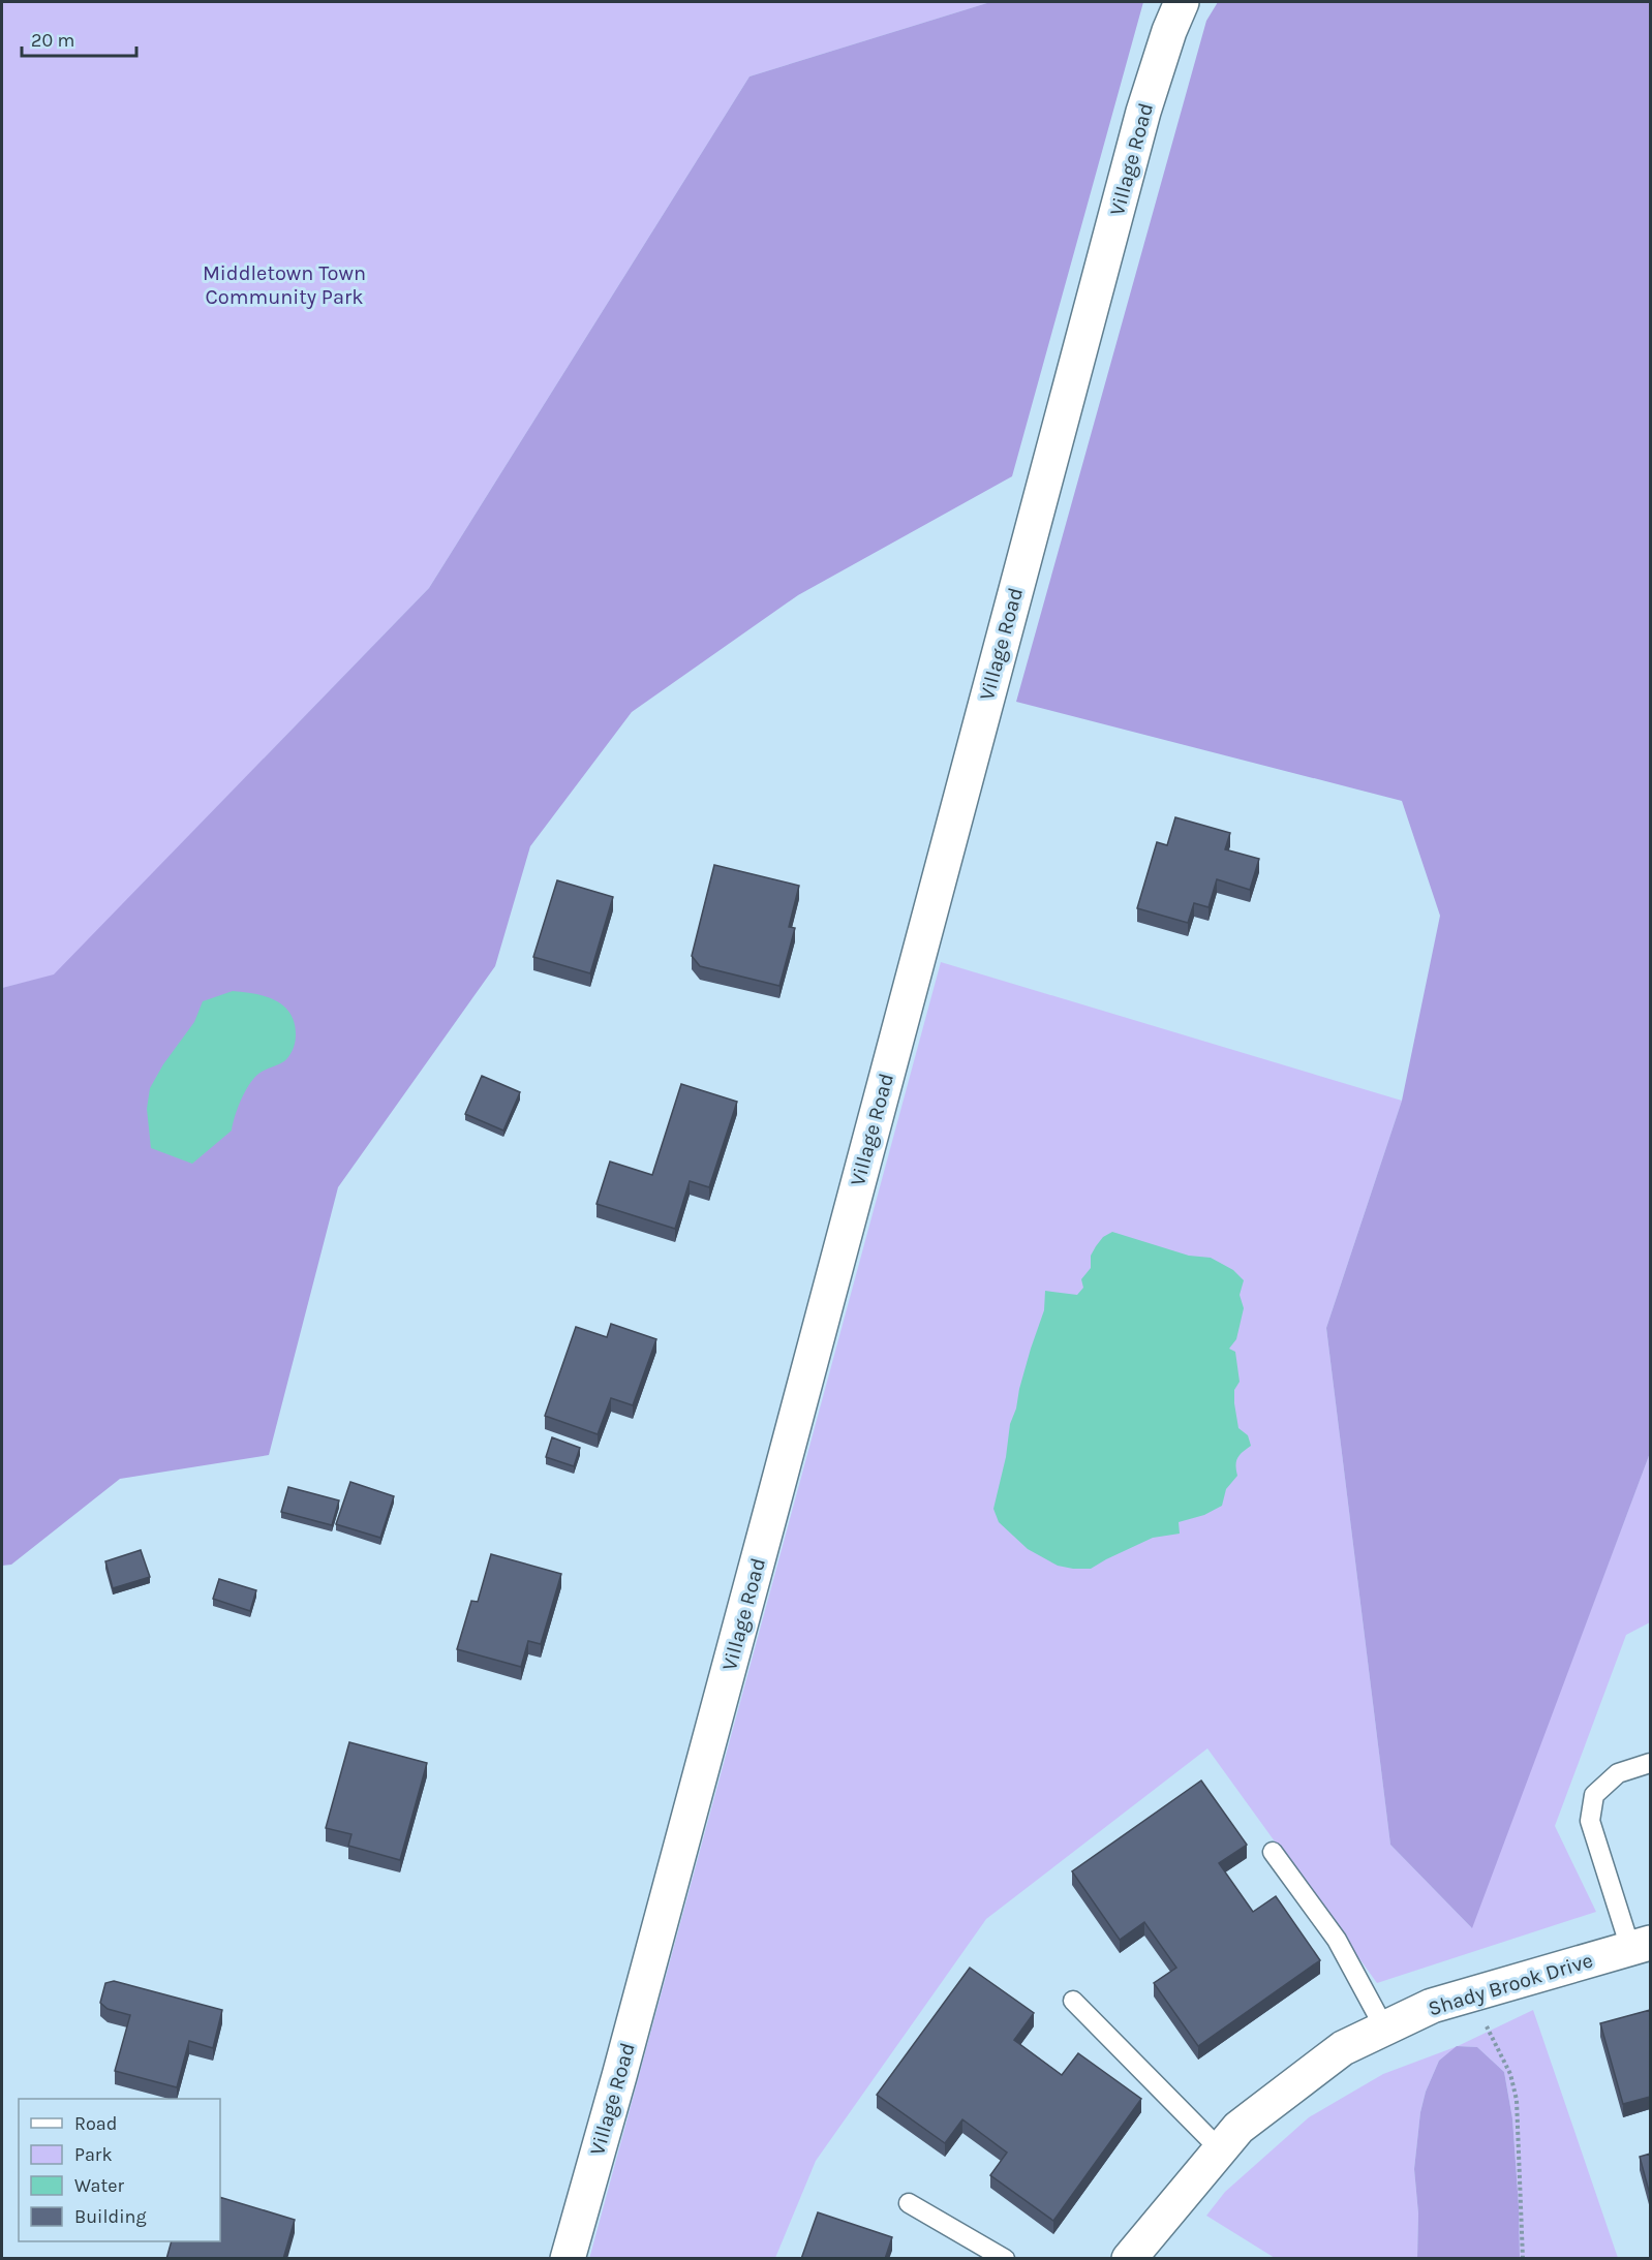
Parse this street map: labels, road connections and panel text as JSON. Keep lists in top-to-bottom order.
{
  "streets": {
    "street": ["Village Road", "Shady Brook Drive"]
  },
  "parks": ["Middletown Town Community Park"],
  "legend": [
    "Road",
    "Park",
    "Water",
    "Building"
  ],
  "scale_bar": "20 m"
}
